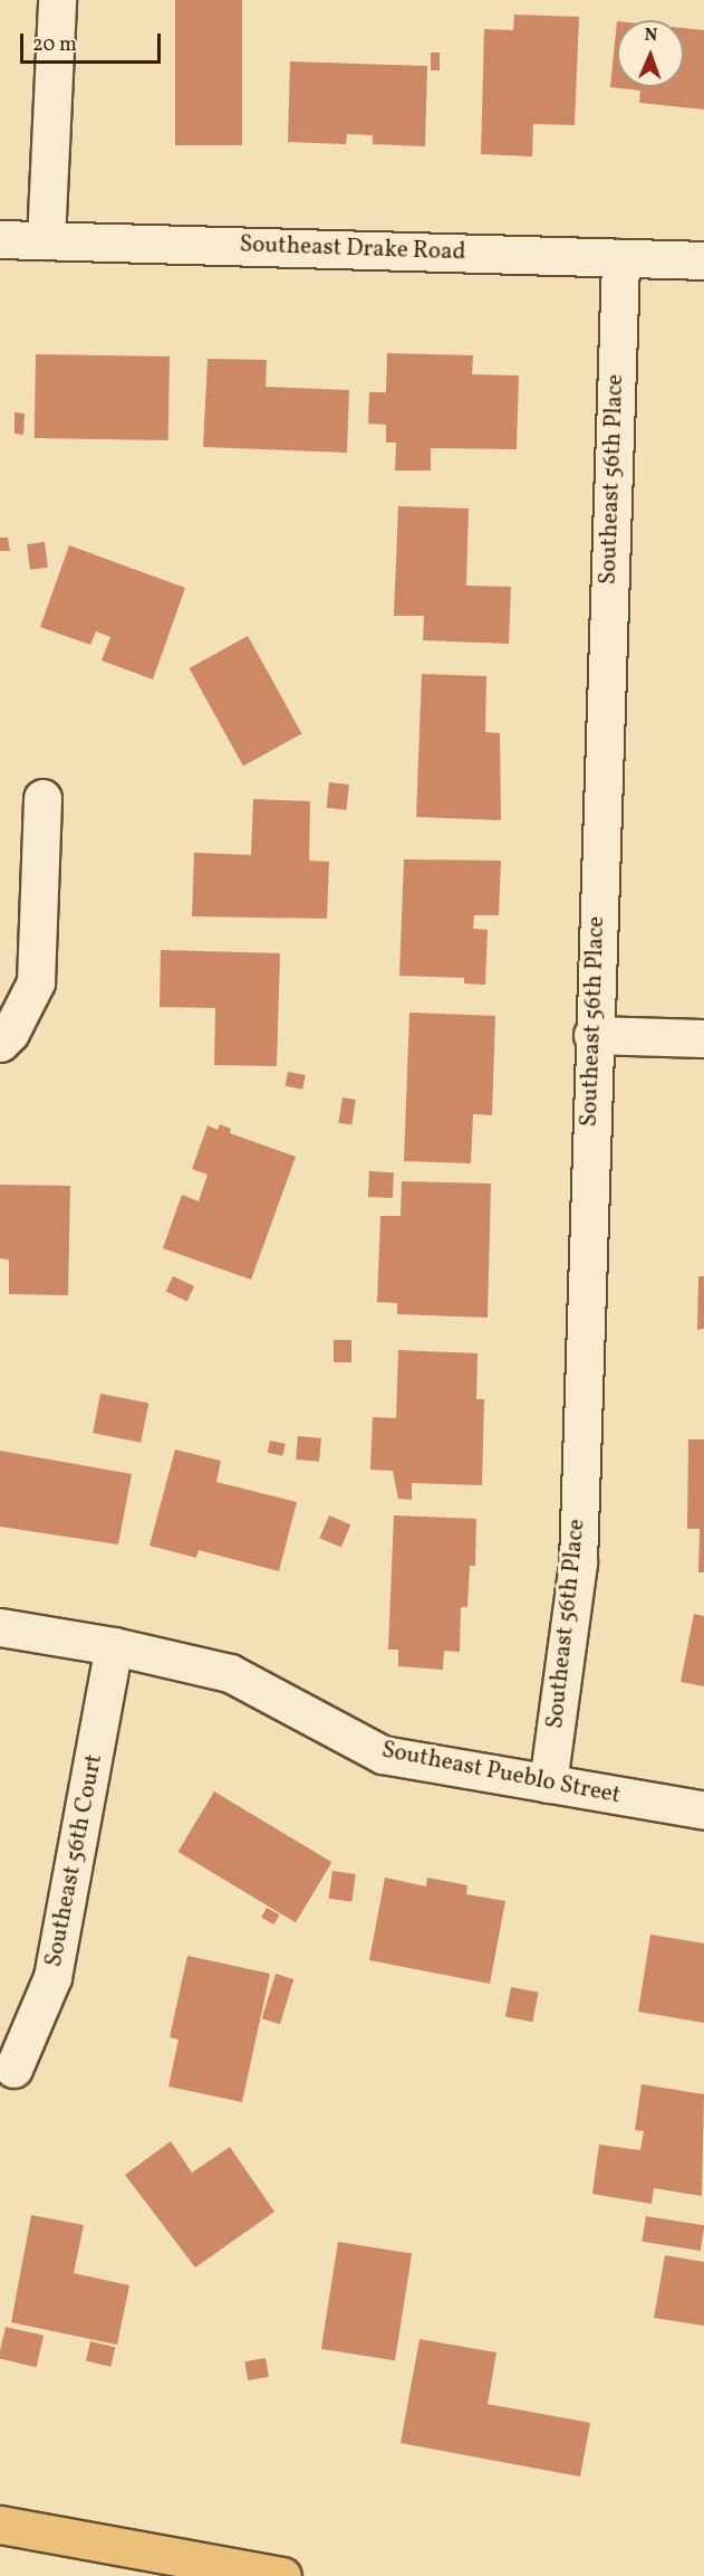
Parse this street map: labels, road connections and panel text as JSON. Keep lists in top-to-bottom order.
{
  "streets": {
    "street": [
      "Southeast Drake Road",
      "Southeast 56th Place",
      "Southeast Pueblo Street",
      "Southeast 56th Court"
    ]
  },
  "crossings": [
    ["Southeast Drake Road", "Southeast 56th Place"],
    ["Southeast 56th Place", "Southeast Pueblo Street"],
    ["Southeast Pueblo Street", "Southeast 56th Court"]
  ],
  "scale_bar": "20 m",
  "north": "top"
}
